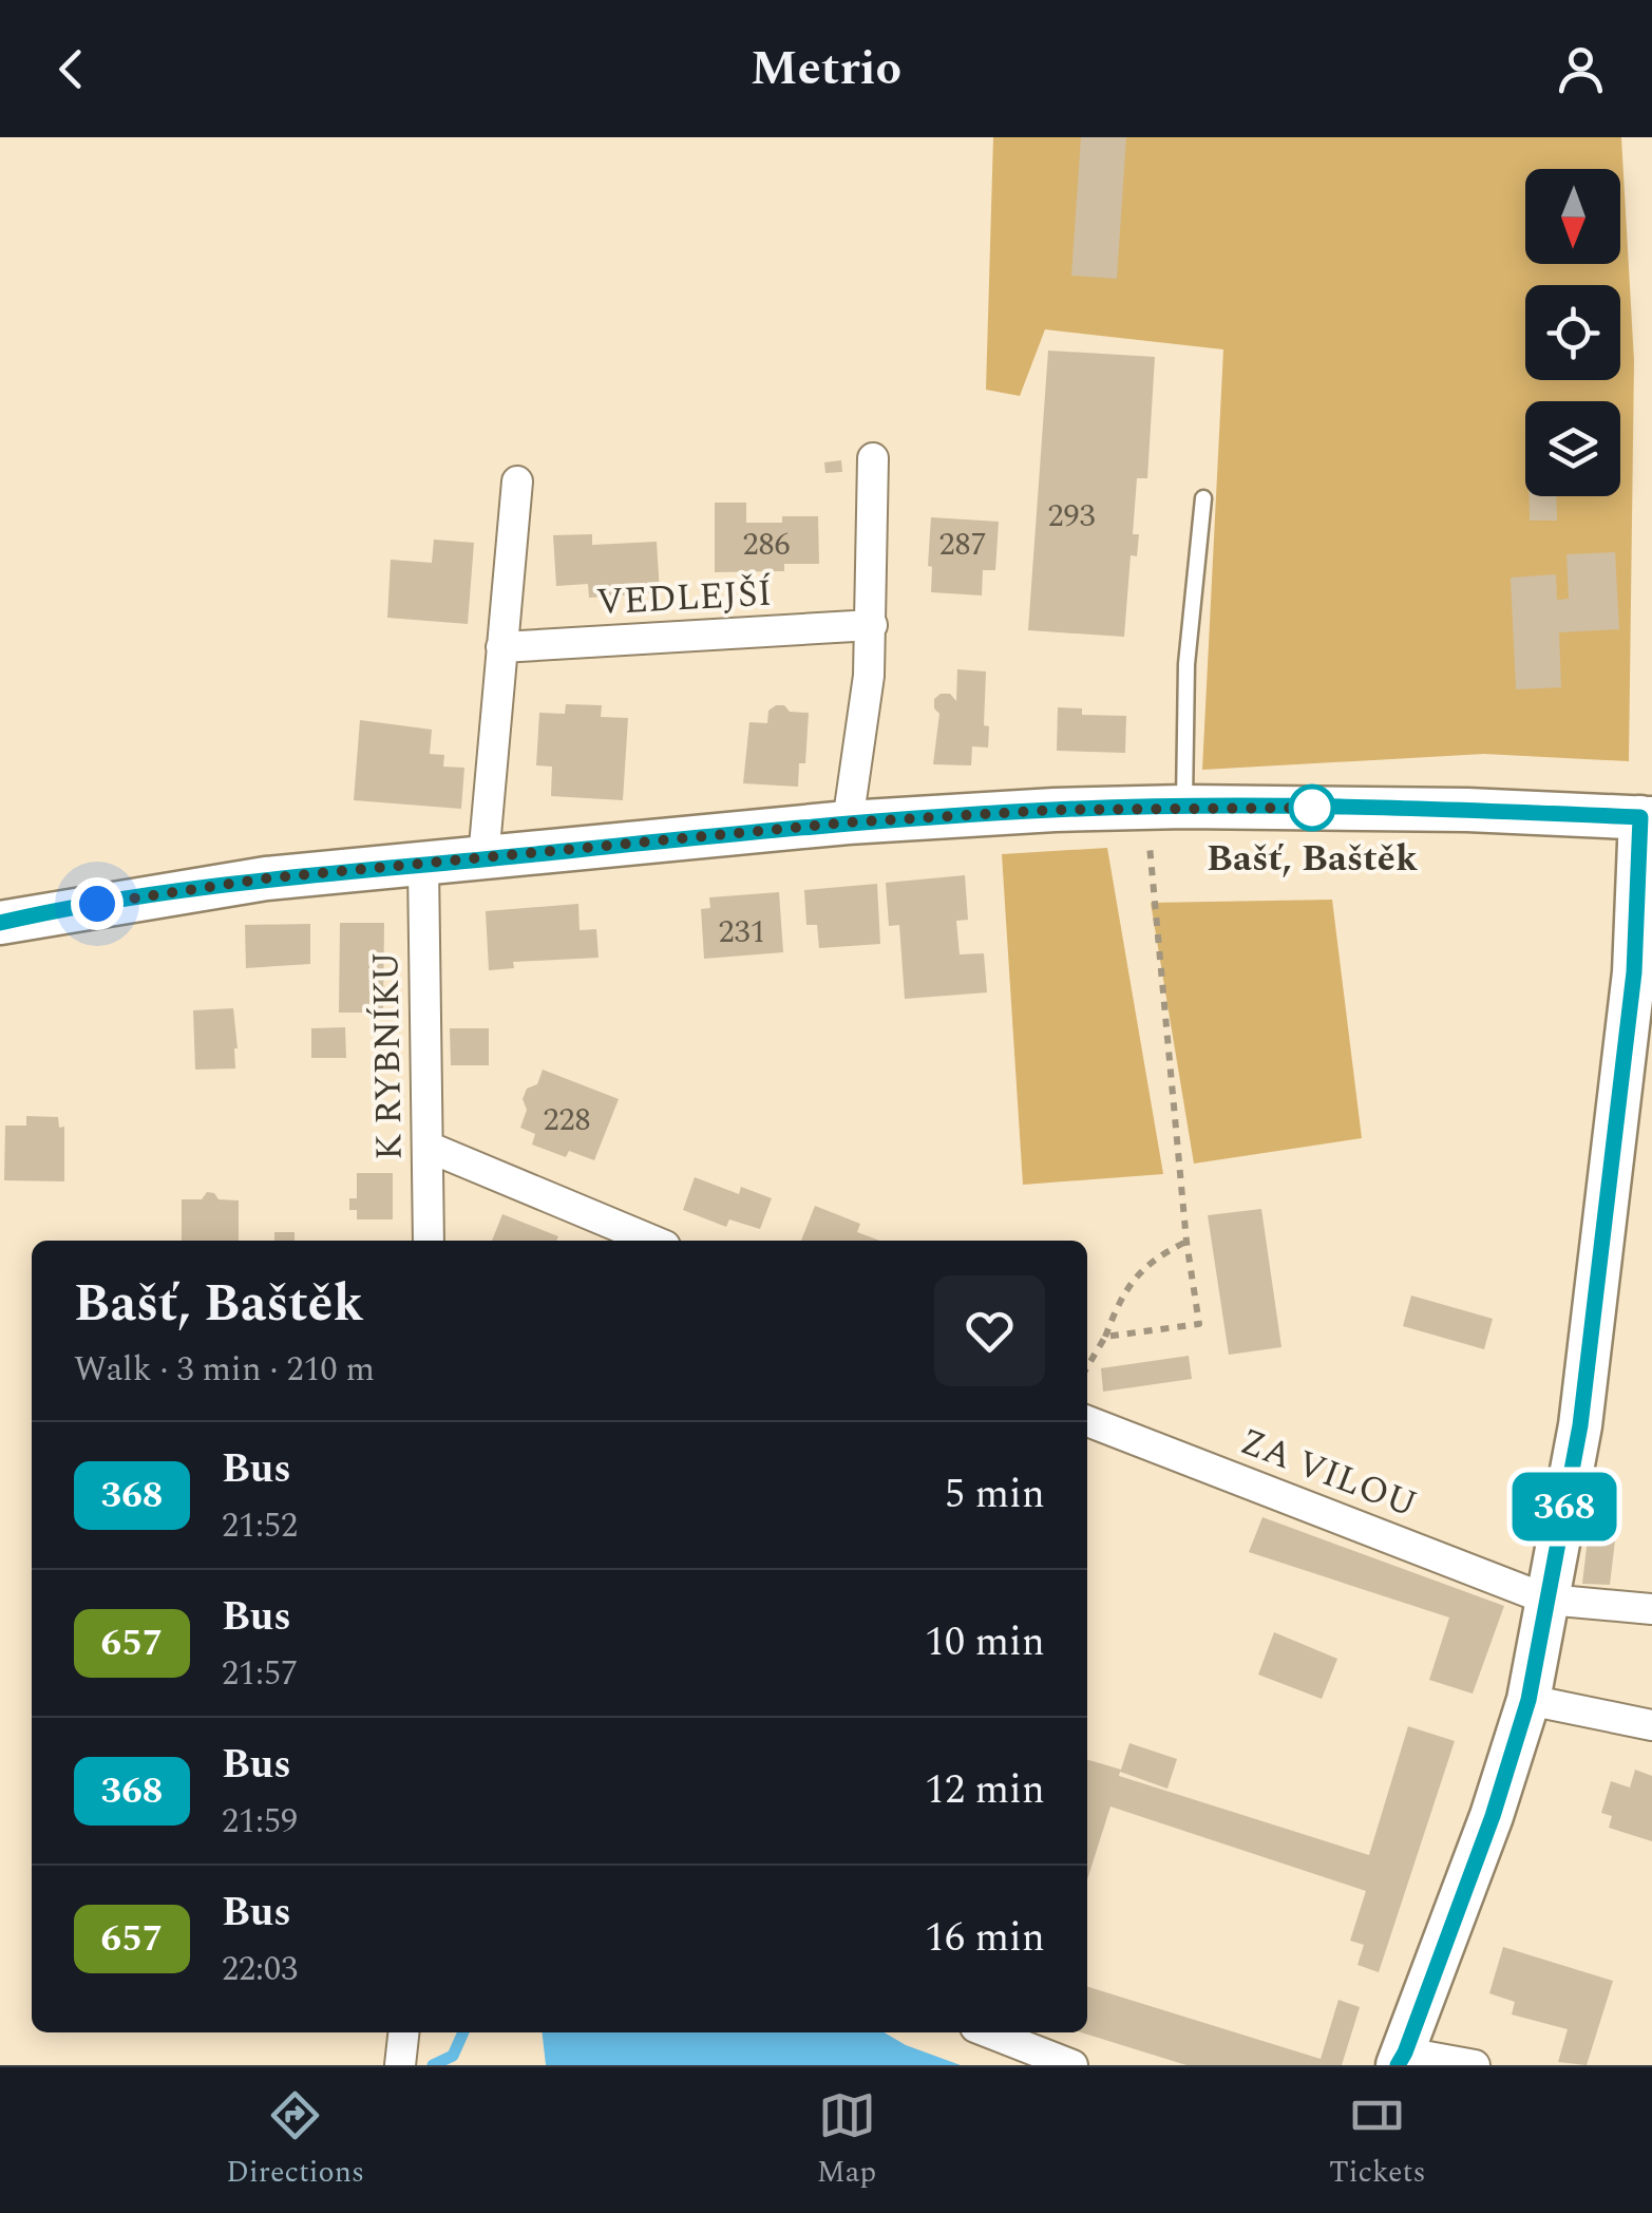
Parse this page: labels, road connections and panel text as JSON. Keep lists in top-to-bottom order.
{
  "streets": {
    "street": ["VEDLEJŠÍ", "K RYBNÍKU", "ZA VILOU"]
  },
  "places": ["Bašť, Baštěk"],
  "lines": ["bus line 368"],
  "house_numbers": [
    "293",
    "286",
    "287",
    "231",
    "228"
  ],
  "north": "bottom",
  "page": {
    "header": "Metrio",
    "on_map": "368",
    "heading": ["Bašť, Baštěk", "Walk · 3 min · 210 m"],
    "list": [
      {
        "mark": "368",
        "name": "Bus",
        "note": "21:52",
        "value": "5 min"
      },
      {
        "mark": "657",
        "name": "Bus",
        "note": "21:57",
        "value": "10 min"
      },
      {
        "mark": "368",
        "name": "Bus",
        "note": "21:59",
        "value": "12 min"
      },
      {
        "mark": "657",
        "name": "Bus",
        "note": "22:03",
        "value": "16 min"
      }
    ],
    "tabs": ["Directions", "Map", "Tickets"]
  }
}
